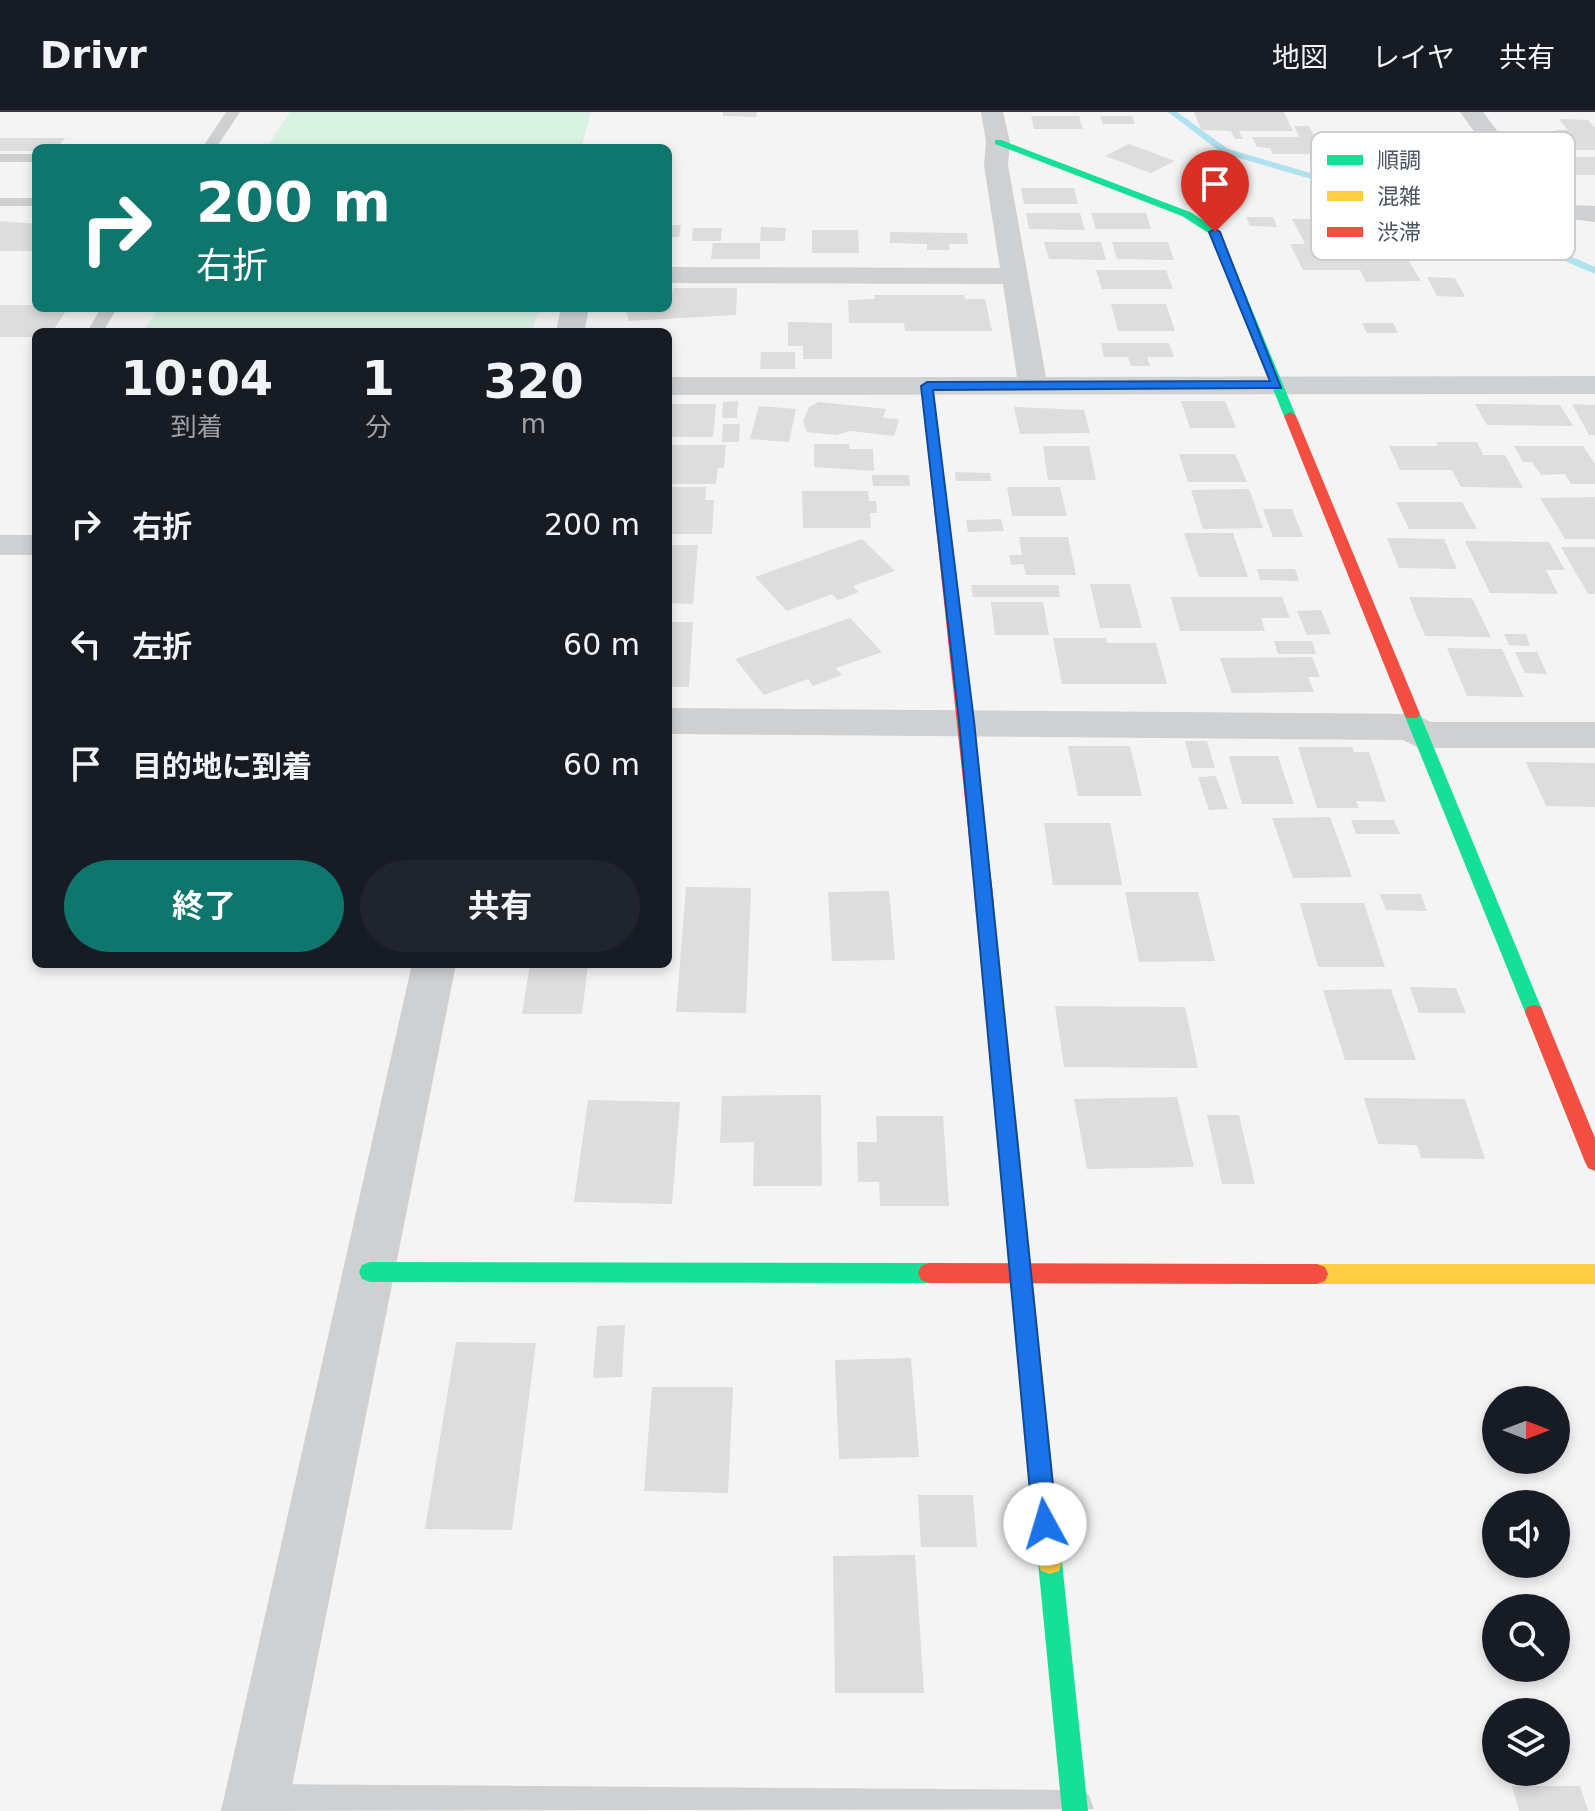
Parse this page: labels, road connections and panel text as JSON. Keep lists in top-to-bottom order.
{
  "legend": ["順調", "混雑", "渋滞"],
  "north": "right",
  "page": {
    "header": "Drivr",
    "nav": ["地図", "レイヤ", "共有"],
    "turn": ["200 m", "右折"],
    "eta": [
      "10:04",
      "到着",
      "1",
      "分",
      "320",
      "m"
    ],
    "list": [
      {
        "name": "右折",
        "value": "200 m"
      },
      {
        "name": "左折",
        "value": "60 m"
      },
      {
        "name": "目的地に到着",
        "value": "60 m"
      }
    ],
    "buttons": ["終了", "共有"]
  }
}
